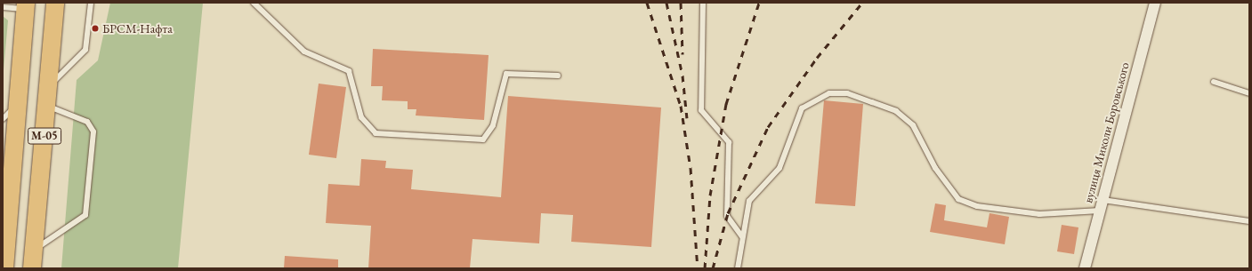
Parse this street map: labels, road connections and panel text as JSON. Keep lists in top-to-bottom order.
{
  "streets": {
    "main road": ["М-05"],
    "street": ["вулиця Миколи Боровського"]
  },
  "places": ["БРСМ-Нафта"]
}
